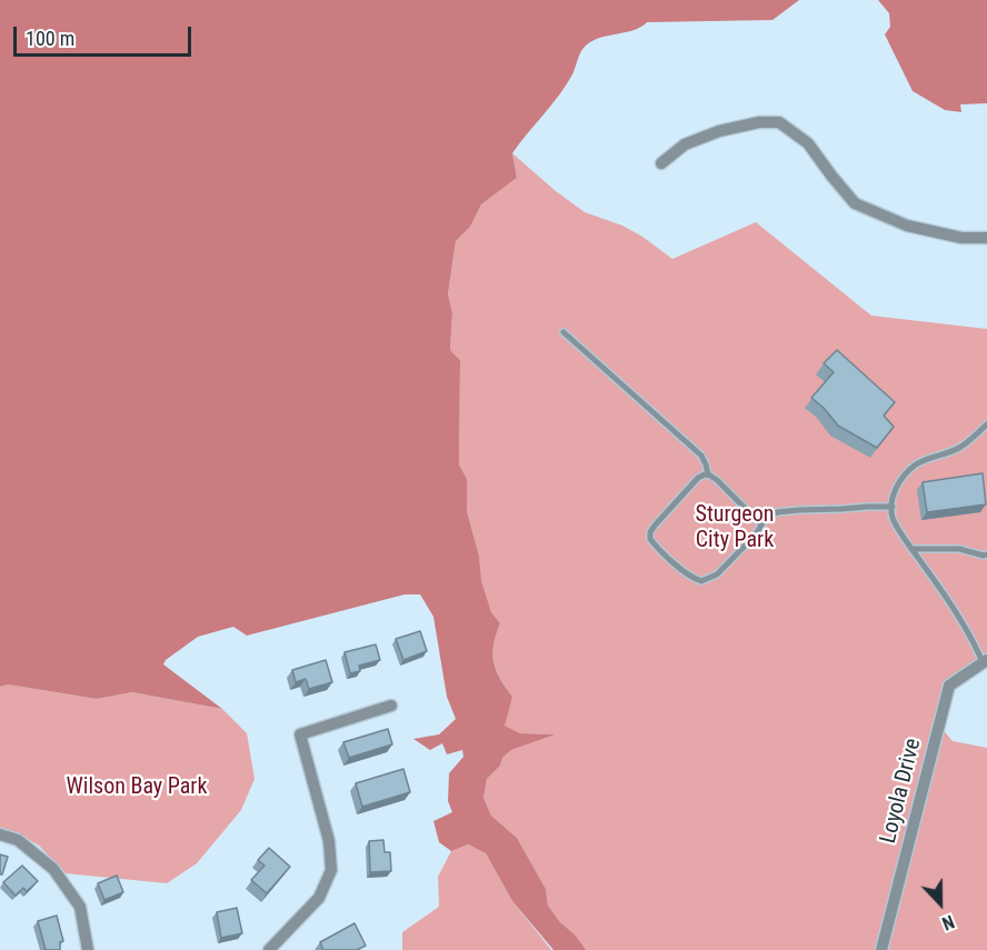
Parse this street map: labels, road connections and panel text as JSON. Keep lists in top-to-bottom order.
{
  "streets": {
    "street": ["Loyola Drive"]
  },
  "parks": ["Sturgeon City Park", "Wilson Bay Park"],
  "scale_bar": "100 m",
  "north": "bottom"
}
